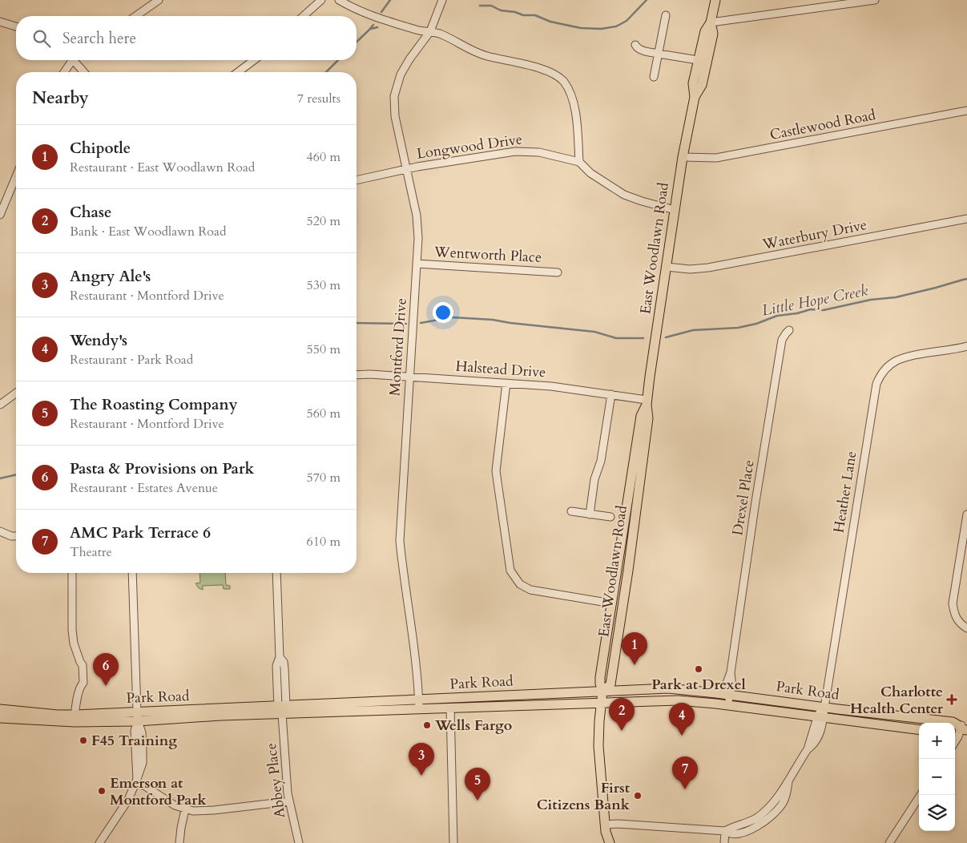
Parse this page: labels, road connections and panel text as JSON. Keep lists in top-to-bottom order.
{
  "streets": {
    "main road": ["East Woodlawn Road", "Park Road"],
    "street": [
      "Castlewood Road",
      "Longwood Drive",
      "Waterbury Drive",
      "Wentworth Place",
      "Montford Drive",
      "Halstead Drive",
      "Heather Lane",
      "Drexel Place",
      "Abbey Place"
    ]
  },
  "crossings": [
    ["Castlewood Road", "East Woodlawn Road"],
    ["Longwood Drive", "Montford Drive"],
    ["Waterbury Drive", "East Woodlawn Road"],
    ["East Woodlawn Road", "Halstead Drive"],
    ["East Woodlawn Road", "Park Road"],
    ["Wentworth Place", "Montford Drive"],
    ["Montford Drive", "Halstead Drive"],
    ["Montford Drive", "Park Road"],
    ["Heather Lane", "Park Road"],
    ["Drexel Place", "Park Road"],
    ["Park Road", "Abbey Place"]
  ],
  "water": ["Little Hope Creek"],
  "places": {
    "other": [
      "Park at Drexel",
      "Wells Fargo",
      "F45 Training",
      "Emerson at Montford Park",
      "First Citizens Bank"
    ],
    "health": ["Charlotte Health Center"]
  },
  "page": {
    "search": "Search here",
    "heading": ["Nearby", "7 results"],
    "list": [
      {
        "mark": "1",
        "name": "Chipotle",
        "note": "Restaurant · East Woodlawn Road",
        "value": "460 m"
      },
      {
        "mark": "2",
        "name": "Chase",
        "note": "Bank · East Woodlawn Road",
        "value": "520 m"
      },
      {
        "mark": "3",
        "name": "Angry Ale's",
        "note": "Restaurant · Montford Drive",
        "value": "530 m"
      },
      {
        "mark": "4",
        "name": "Wendy's",
        "note": "Restaurant · Park Road",
        "value": "550 m"
      },
      {
        "mark": "5",
        "name": "The Roasting Company",
        "note": "Restaurant · Montford Drive",
        "value": "560 m"
      },
      {
        "mark": "6",
        "name": "Pasta & Provisions on Park",
        "note": "Restaurant · Estates Avenue",
        "value": "570 m"
      },
      {
        "mark": "7",
        "name": "AMC Park Terrace 6",
        "note": "Theatre",
        "value": "610 m"
      }
    ],
    "pins": [
      "1",
      "6",
      "2",
      "4",
      "3",
      "7",
      "5"
    ],
    "map_buttons": ["+", "−"]
  }
}
